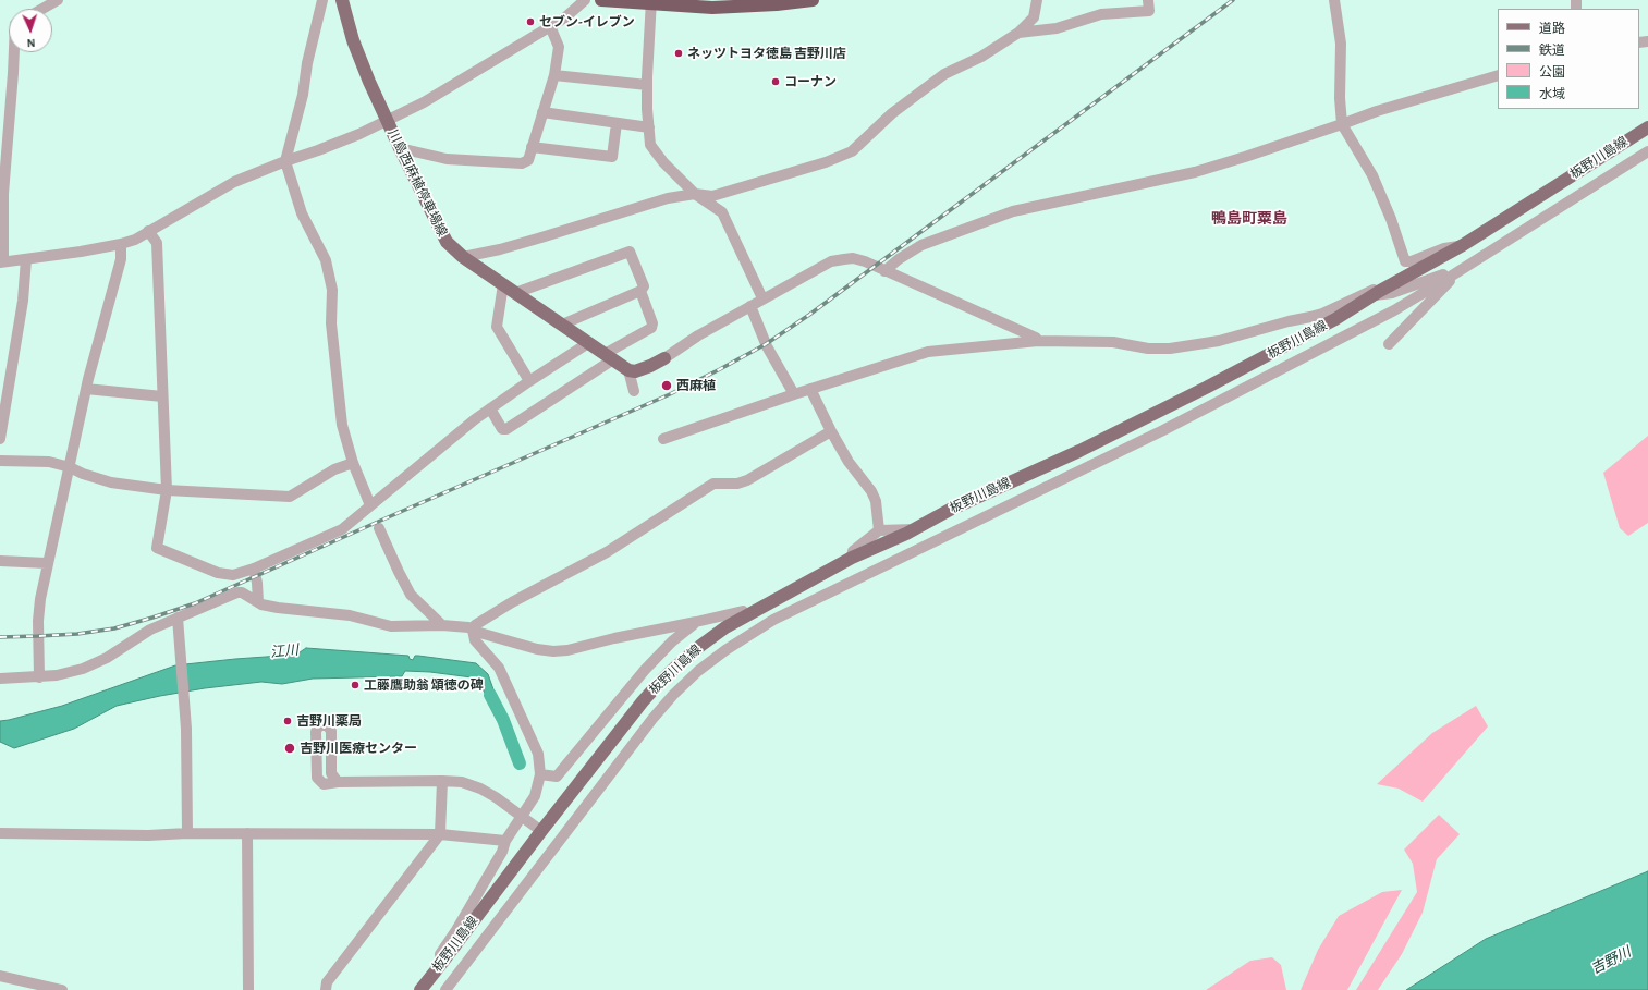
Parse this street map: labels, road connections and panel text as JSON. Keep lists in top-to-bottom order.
{
  "streets": {
    "main road": ["板野川島線", "川島西麻植停車場線"]
  },
  "districts": ["鴨島町粟島"],
  "water": ["江川", "吉野川"],
  "places": [
    "セブン-イレブン",
    "ネッツトヨタ徳島 吉野川店",
    "コーナン",
    "西麻植",
    "工藤鷹助翁 頌徳の碑",
    "吉野川薬局",
    "吉野川医療センター"
  ],
  "legend": [
    "道路",
    "鉄道",
    "公園",
    "水域"
  ],
  "north": "bottom"
}
